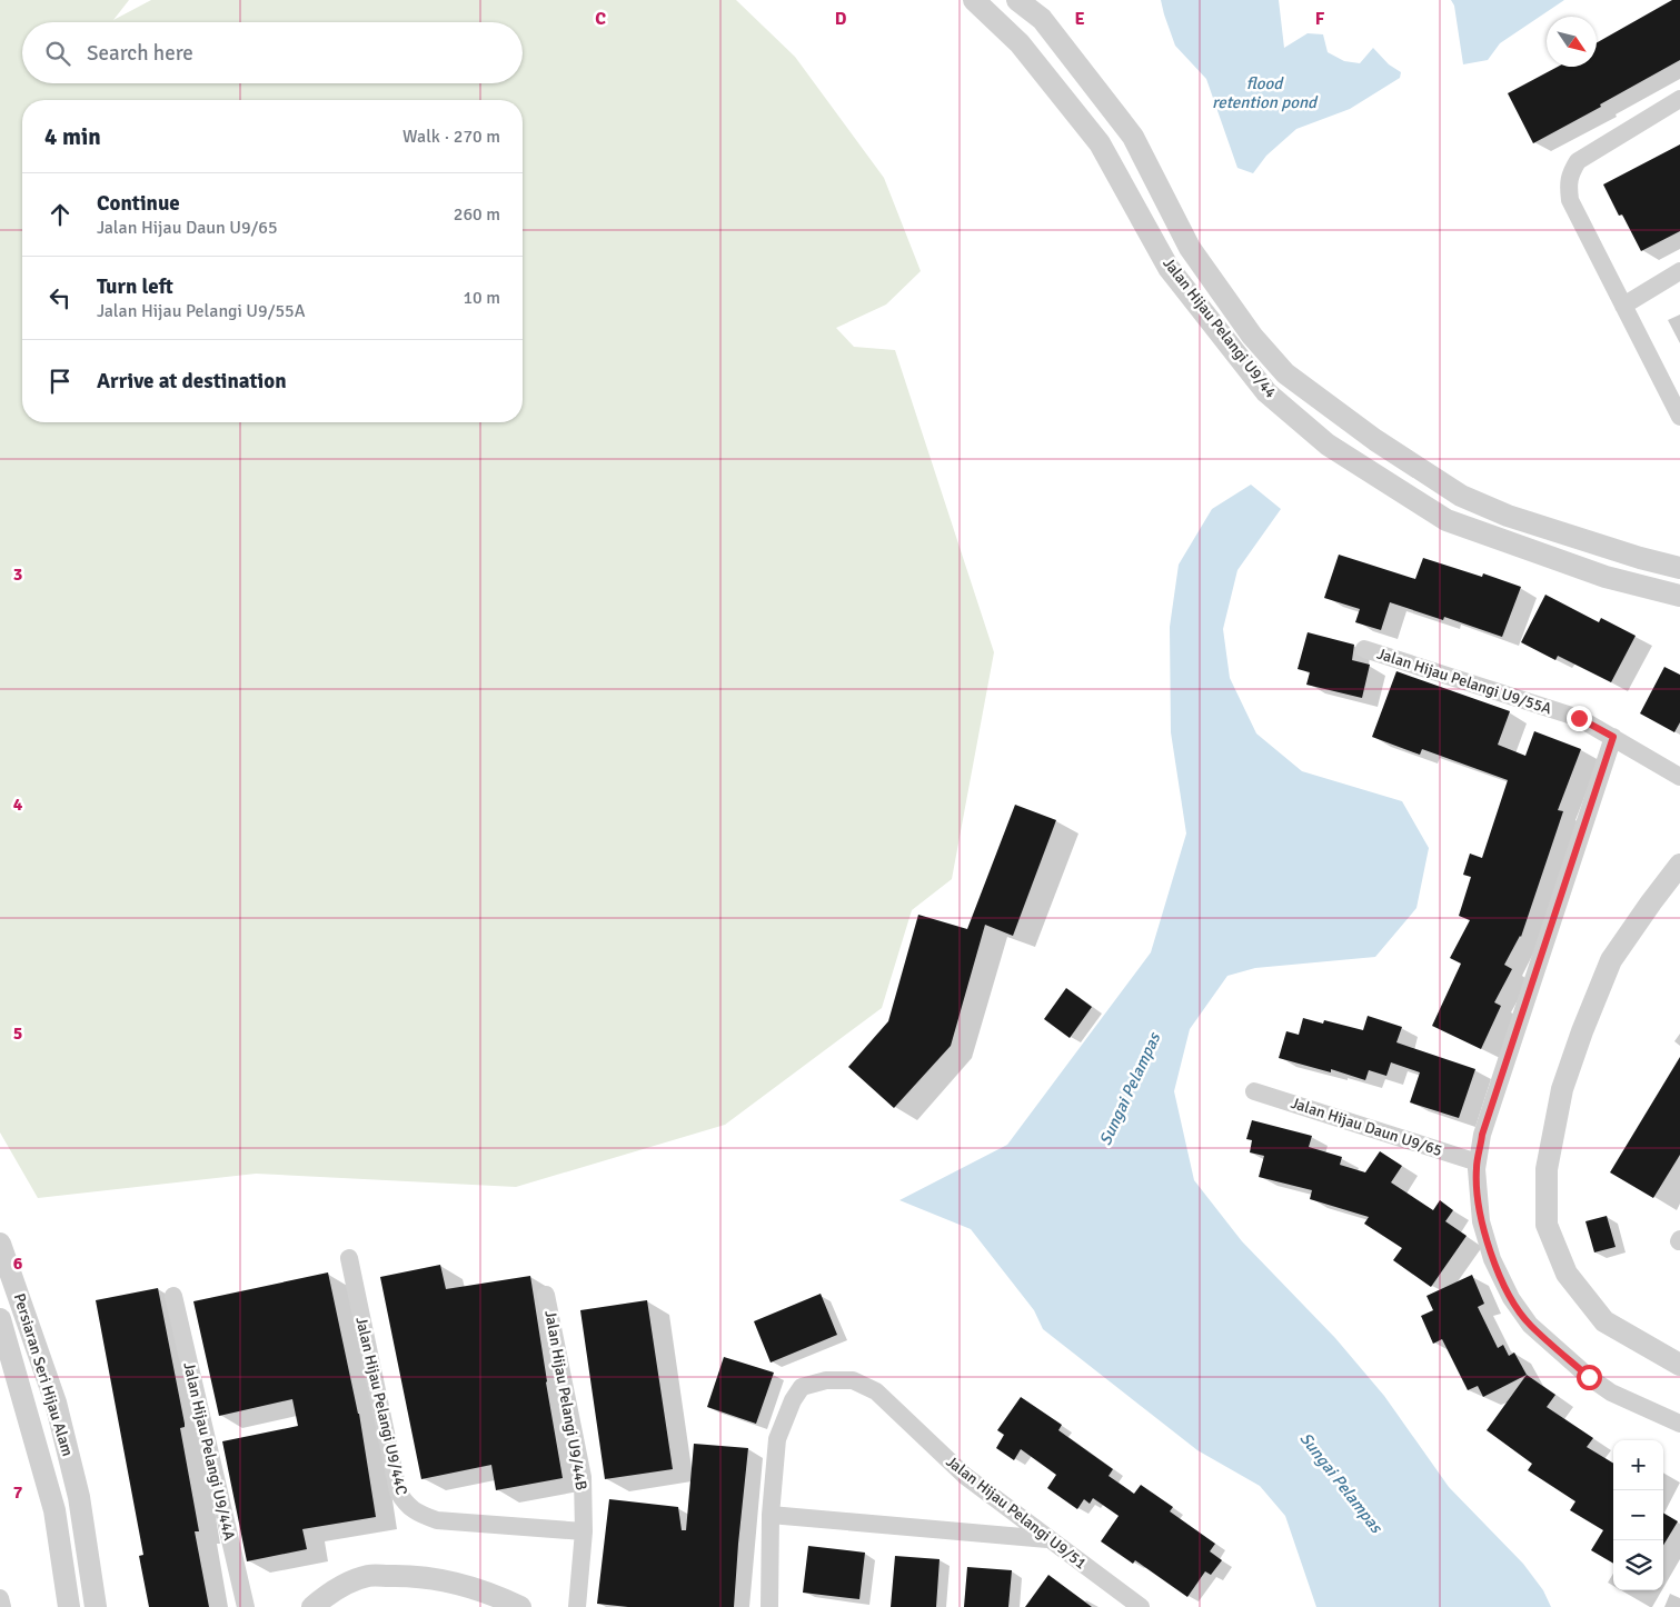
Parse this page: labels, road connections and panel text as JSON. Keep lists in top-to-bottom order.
{
  "streets": {
    "street": [
      "Jalan Hijau Pelangi U9/44",
      "Jalan Hijau Pelangi U9/55A",
      "Jalan Hijau Daun U9/65",
      "Persiaran Seri Hijau Alam",
      "Jalan Hijau Pelangi U9/44B",
      "Jalan Hijau Pelangi U9/44C",
      "Jalan Hijau Pelangi U9/44A",
      "Jalan Hijau Pelangi U9/51"
    ]
  },
  "crossings": [
    ["Jalan Hijau Pelangi U9/44B", "Jalan Hijau Pelangi U9/44C"]
  ],
  "water": ["flood retention pond", "Sungai Pelampas"],
  "north": "bottom right",
  "page": {
    "search": "Search here",
    "heading": ["4 min", "Walk · 270 m"],
    "list": [
      ["Continue", "Jalan Hijau Daun U9/65", "260 m"],
      ["Turn left", "Jalan Hijau Pelangi U9/55A", "10 m"],
      "Arrive at destination"
    ],
    "map_buttons": ["+", "−"]
  },
  "grid": {
    "columns": [
      "C",
      "D",
      "E",
      "F"
    ],
    "rows": [
      "3",
      "4",
      "5",
      "6",
      "7"
    ]
  }
}
